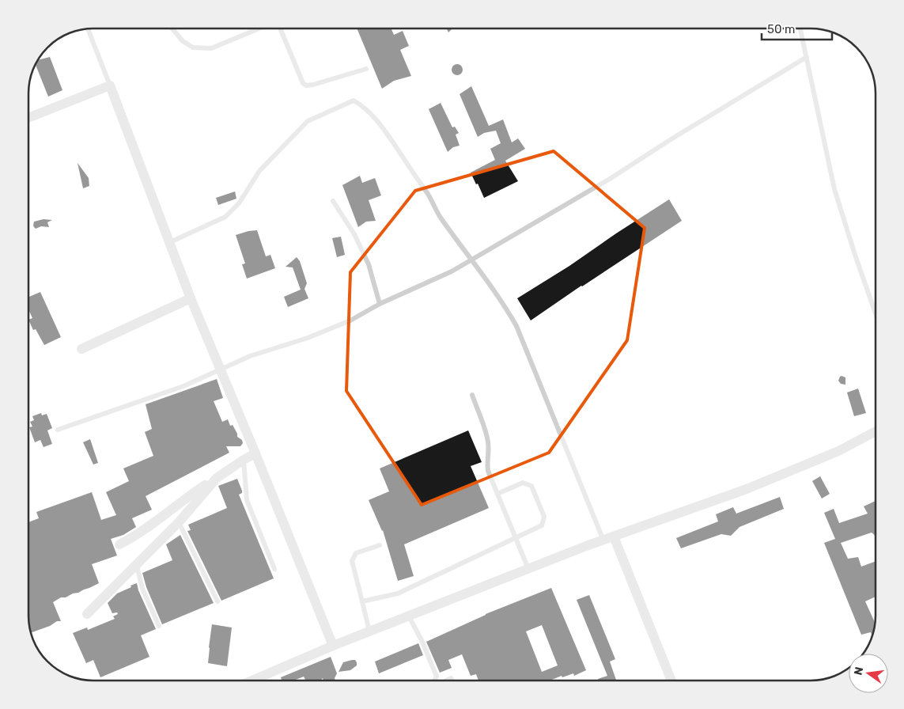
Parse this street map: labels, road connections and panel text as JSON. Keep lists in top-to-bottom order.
{
  "scale_bar": "50 m",
  "north": "left"
}
